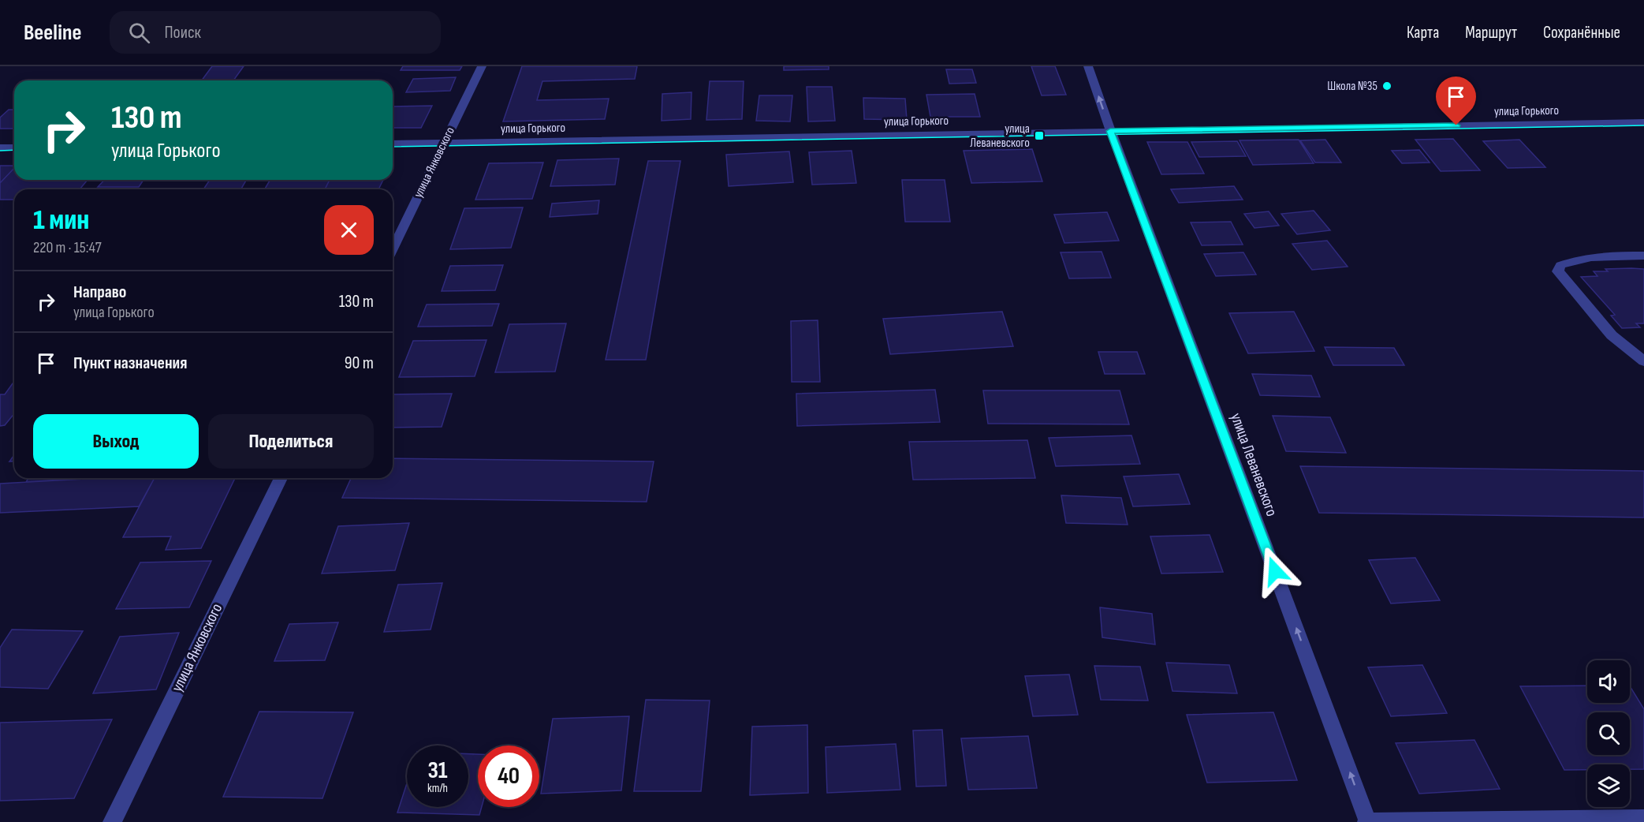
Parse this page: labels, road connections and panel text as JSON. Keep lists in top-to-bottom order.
{
  "streets": {
    "street": ["улица Горького", "улица Янковского", "улица Леваневского"]
  },
  "crossings": [
    ["улица Горького", "улица Янковского"],
    ["улица Горького", "улица Леваневского"]
  ],
  "one_way": ["улица Леваневского"],
  "places": {
    "other": ["Школа №35"],
    "transit": ["улица Леваневского"]
  },
  "page": {
    "header": "Beeline",
    "search": "Поиск",
    "nav": ["Карта", "Маршрут", "Сохранённые"],
    "turn": ["130 m", "улица Горького"],
    "heading": ["1 мин", "220 m · 15:47"],
    "list": [
      {
        "name": "Направо",
        "note": "улица Горького",
        "value": "130 m"
      },
      {
        "name": "Пункт назначения",
        "value": "90 m"
      }
    ],
    "buttons": ["Выход", "Поделиться"],
    "speed": "31 km/h",
    "limit": "40"
  }
}
